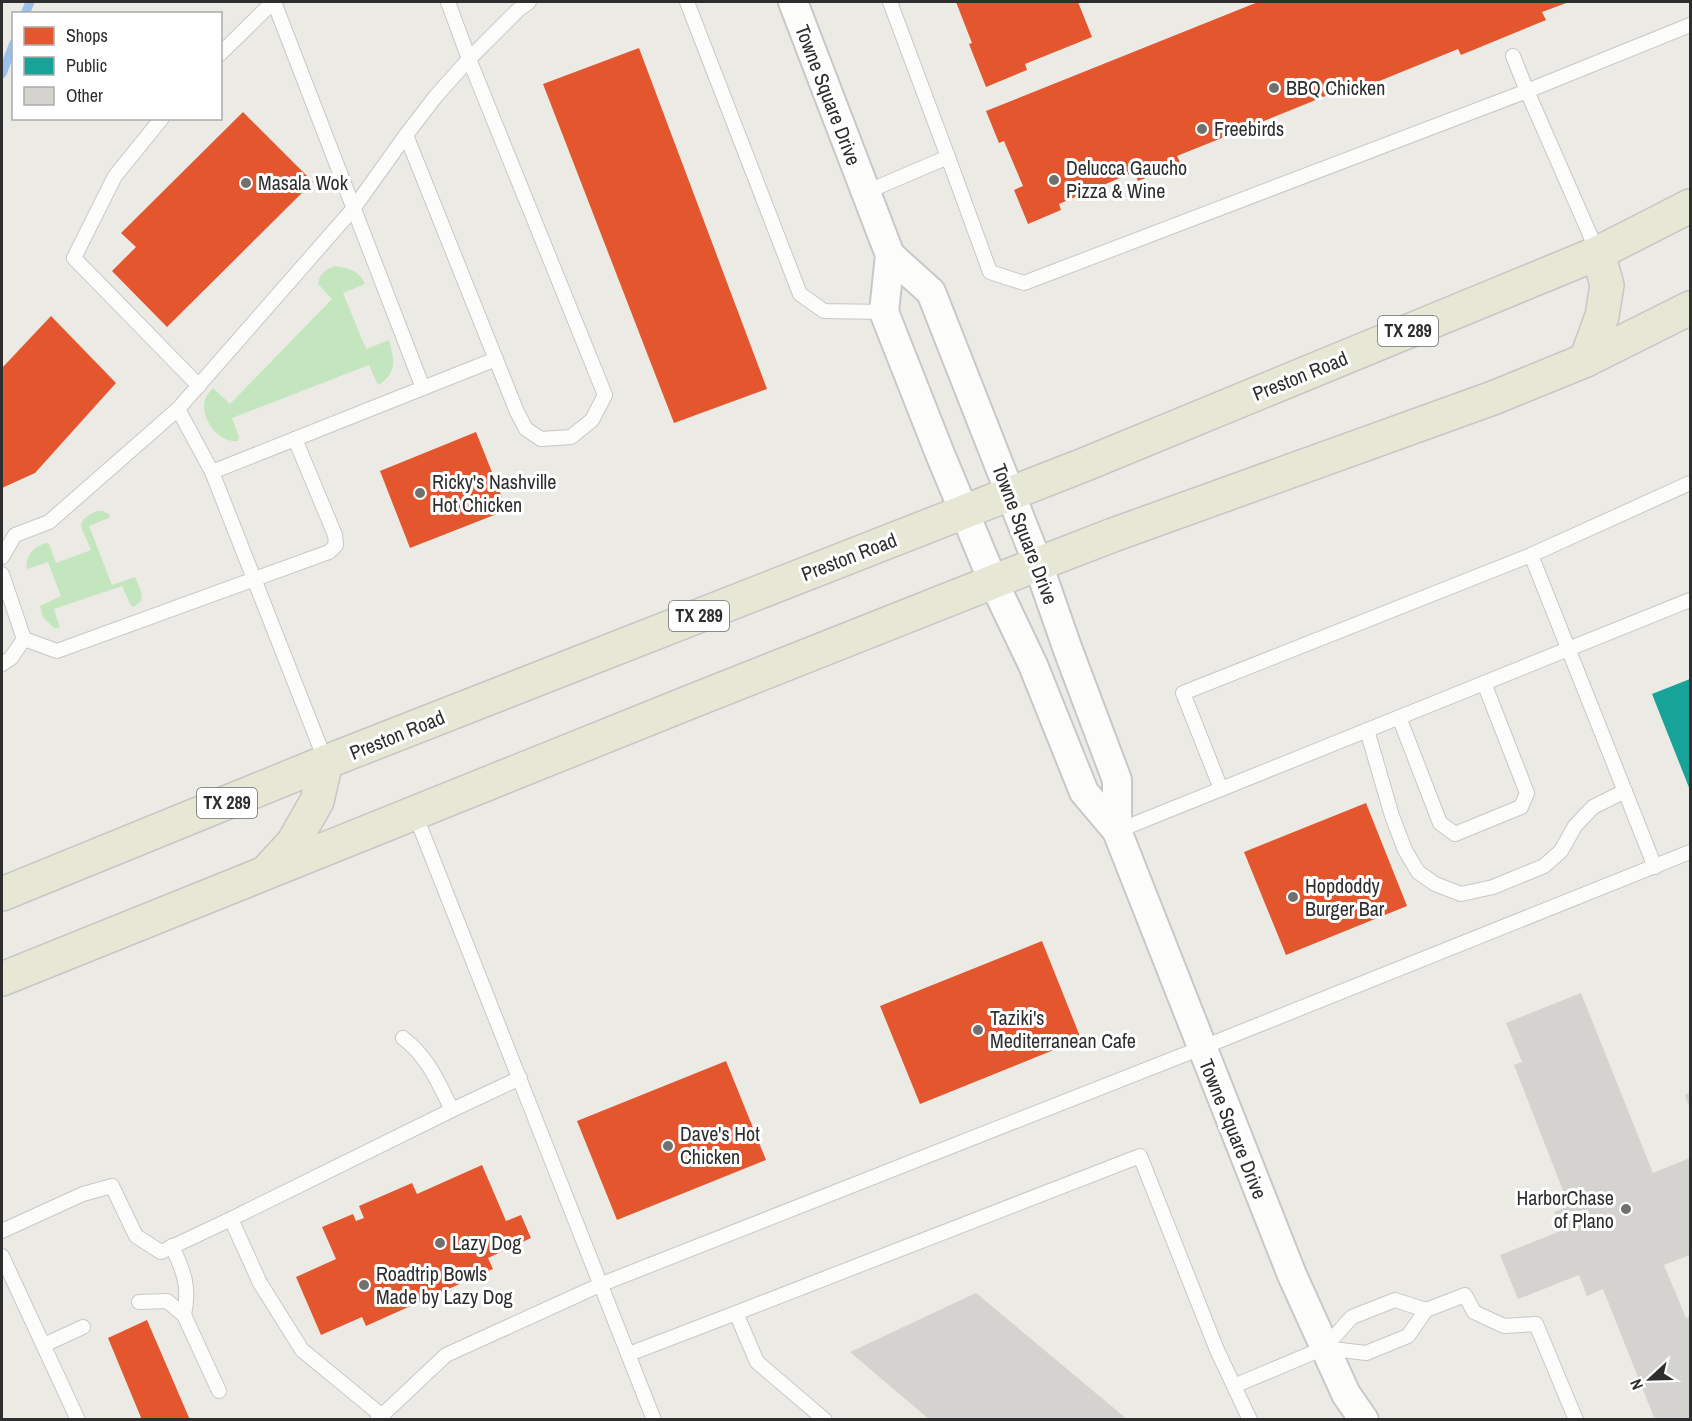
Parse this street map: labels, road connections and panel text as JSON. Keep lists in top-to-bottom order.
{
  "streets": {
    "main road": ["TX 289", "Preston Road"],
    "street": ["Towne Square Drive"]
  },
  "crossings": [
    ["Towne Square Drive", "Preston Road"]
  ],
  "places": [
    "BBQ Chicken",
    "Freebirds",
    "Delucca Gaucho Pizza & Wine",
    "Masala Wok",
    "Ricky's Nashville Hot Chicken",
    "Hopdoddy Burger Bar",
    "Taziki's Mediterranean Cafe",
    "Dave's Hot Chicken",
    "HarborChase of Plano",
    "Lazy Dog",
    "Roadtrip Bowls Made by Lazy Dog"
  ],
  "legend": ["Shops", "Public", "Other"],
  "north": "left"
}
